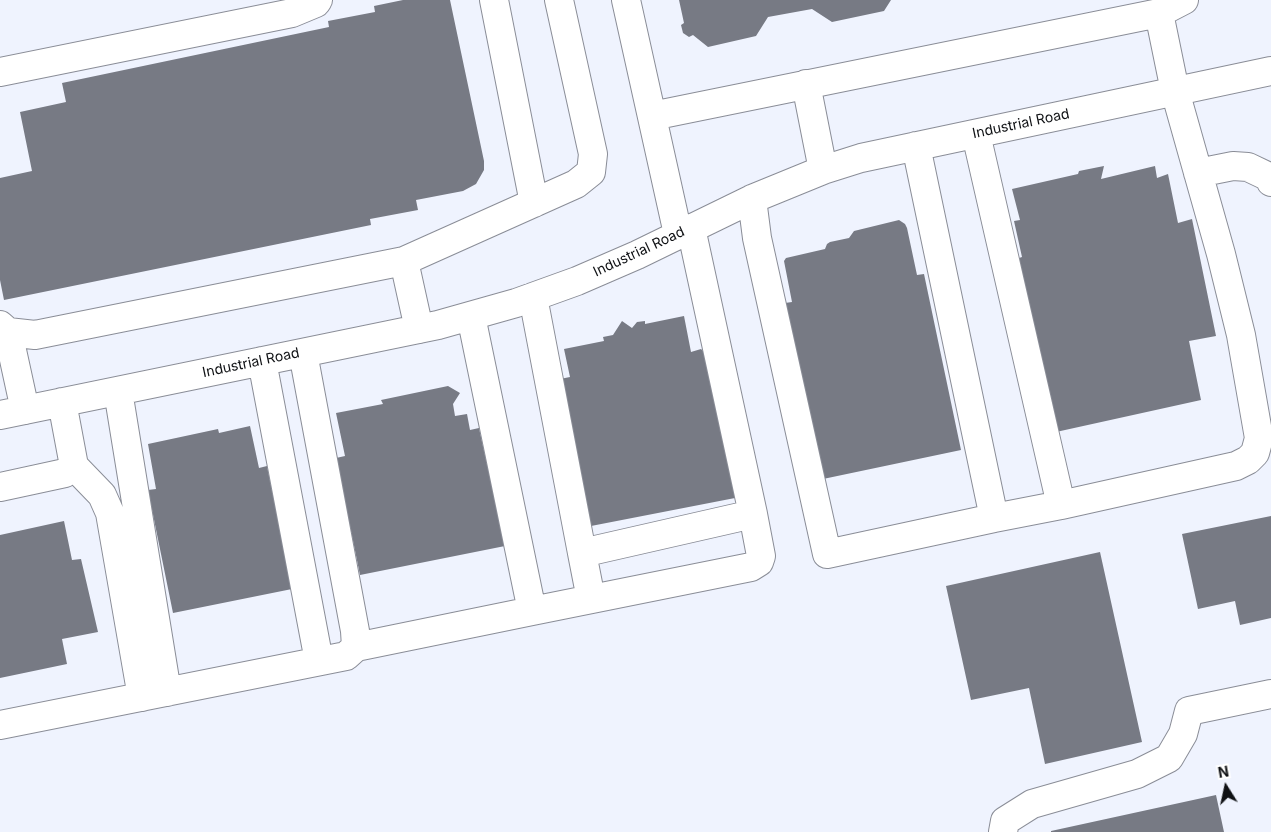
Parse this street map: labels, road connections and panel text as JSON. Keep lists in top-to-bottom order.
{
  "streets": {
    "street": ["Industrial Road"]
  },
  "north": "top"
}
